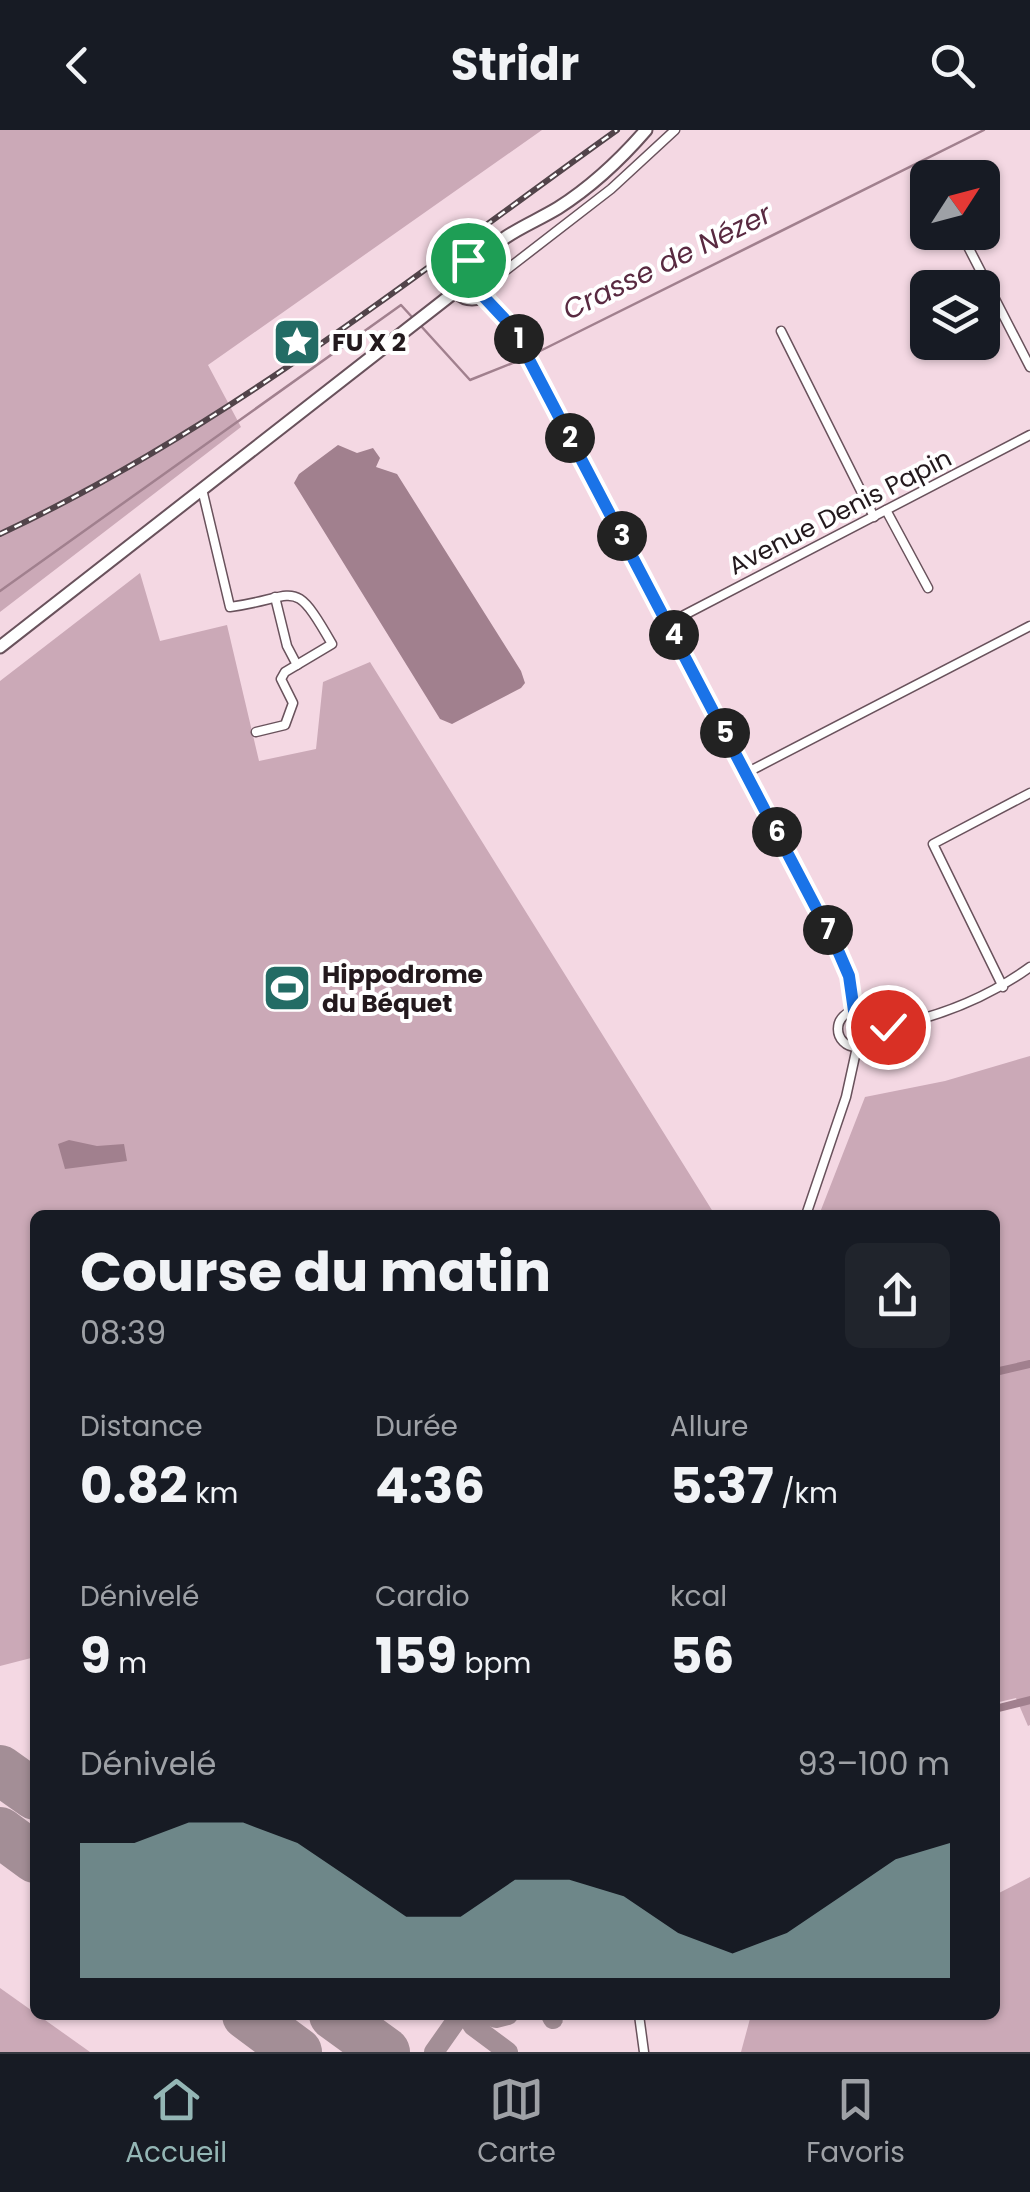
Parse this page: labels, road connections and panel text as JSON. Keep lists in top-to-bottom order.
{
  "streets": {
    "street": ["Avenue Denis Papin"]
  },
  "water": ["Crasse de Nézer"],
  "places": {
    "place": ["FU X 2"],
    "sports": ["Hippodrome du Béquet"]
  },
  "north": "top right",
  "page": {
    "header": "Stridr",
    "pins": [
      "1",
      "2",
      "3",
      "4",
      "5",
      "6",
      "7"
    ],
    "heading": ["Course du matin", "08:39"],
    "stats": [
      ["Distance", "0.82 km"],
      ["Durée", "4:36"],
      ["Allure", "5:37 /km"],
      ["Dénivelé", "9 m"],
      ["Cardio", "159 bpm"],
      ["kcal", "56"]
    ],
    "chart": ["Dénivelé", "93–100 m"],
    "tabs": ["Accueil", "Carte", "Favoris"]
  }
}
